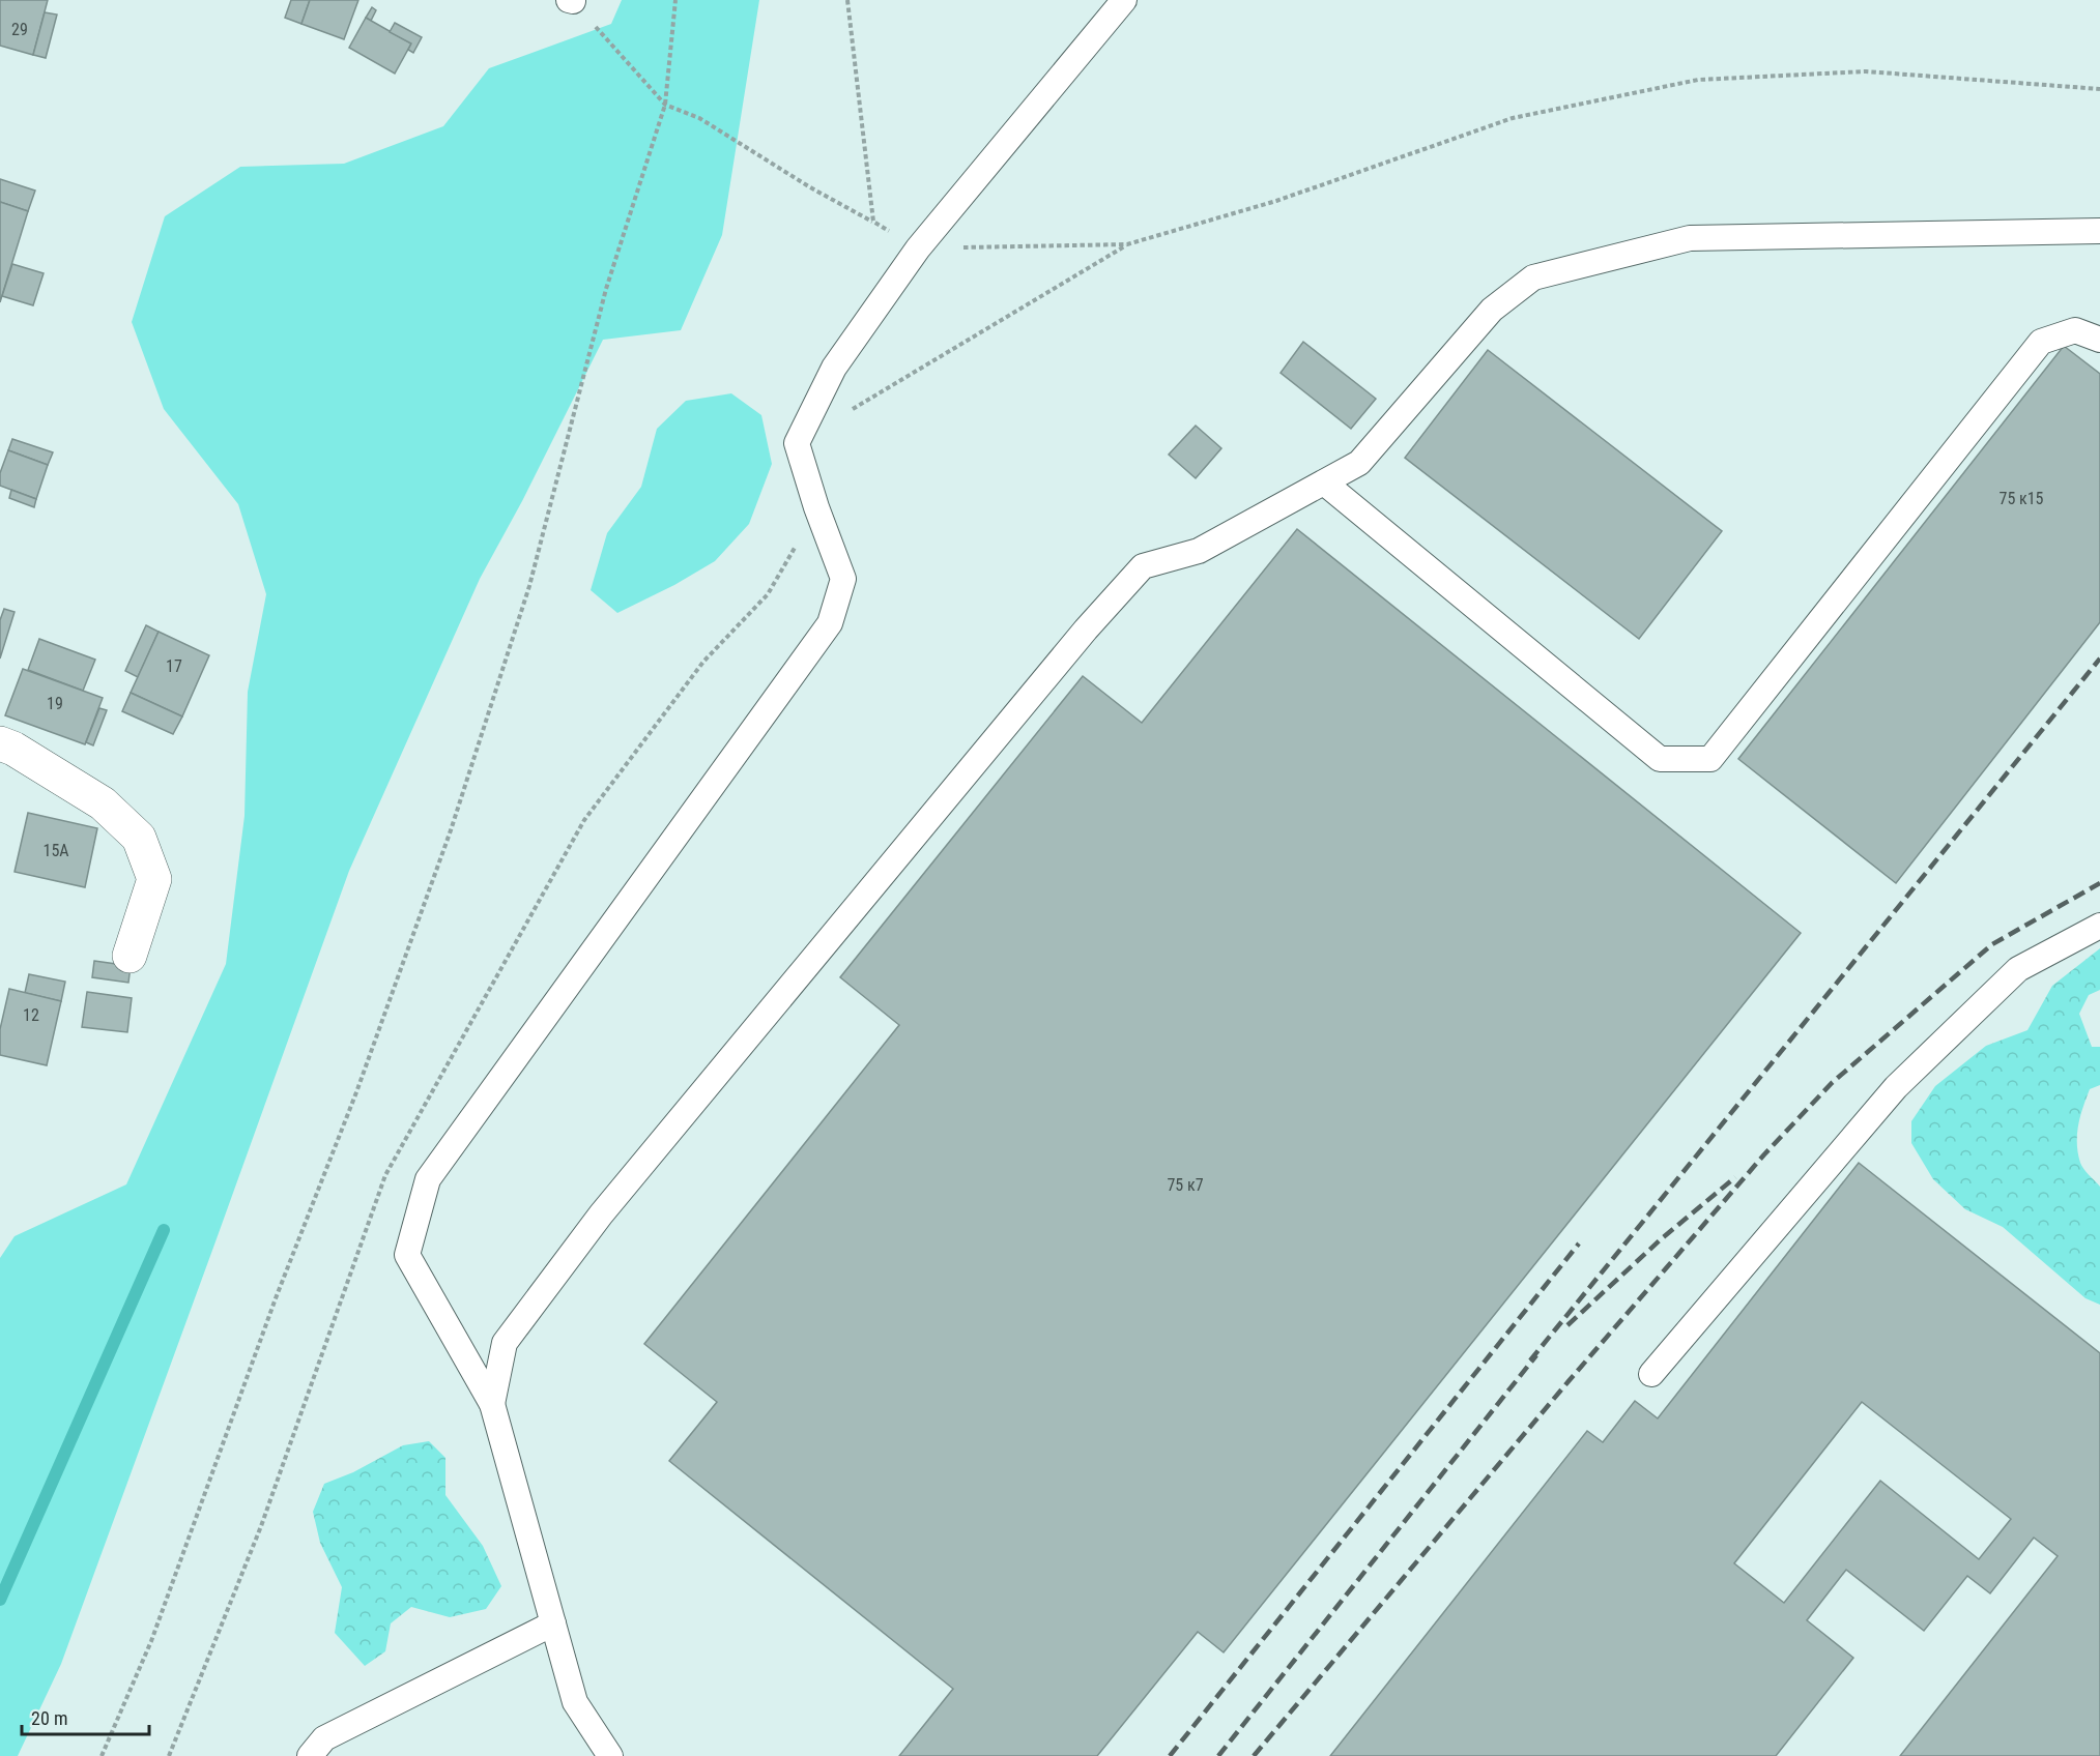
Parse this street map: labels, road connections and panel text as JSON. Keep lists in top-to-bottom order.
{
  "house_numbers": [
    "29",
    "75 к15",
    "17",
    "19",
    "15А",
    "12",
    "75 к7"
  ],
  "scale_bar": "20 m"
}
